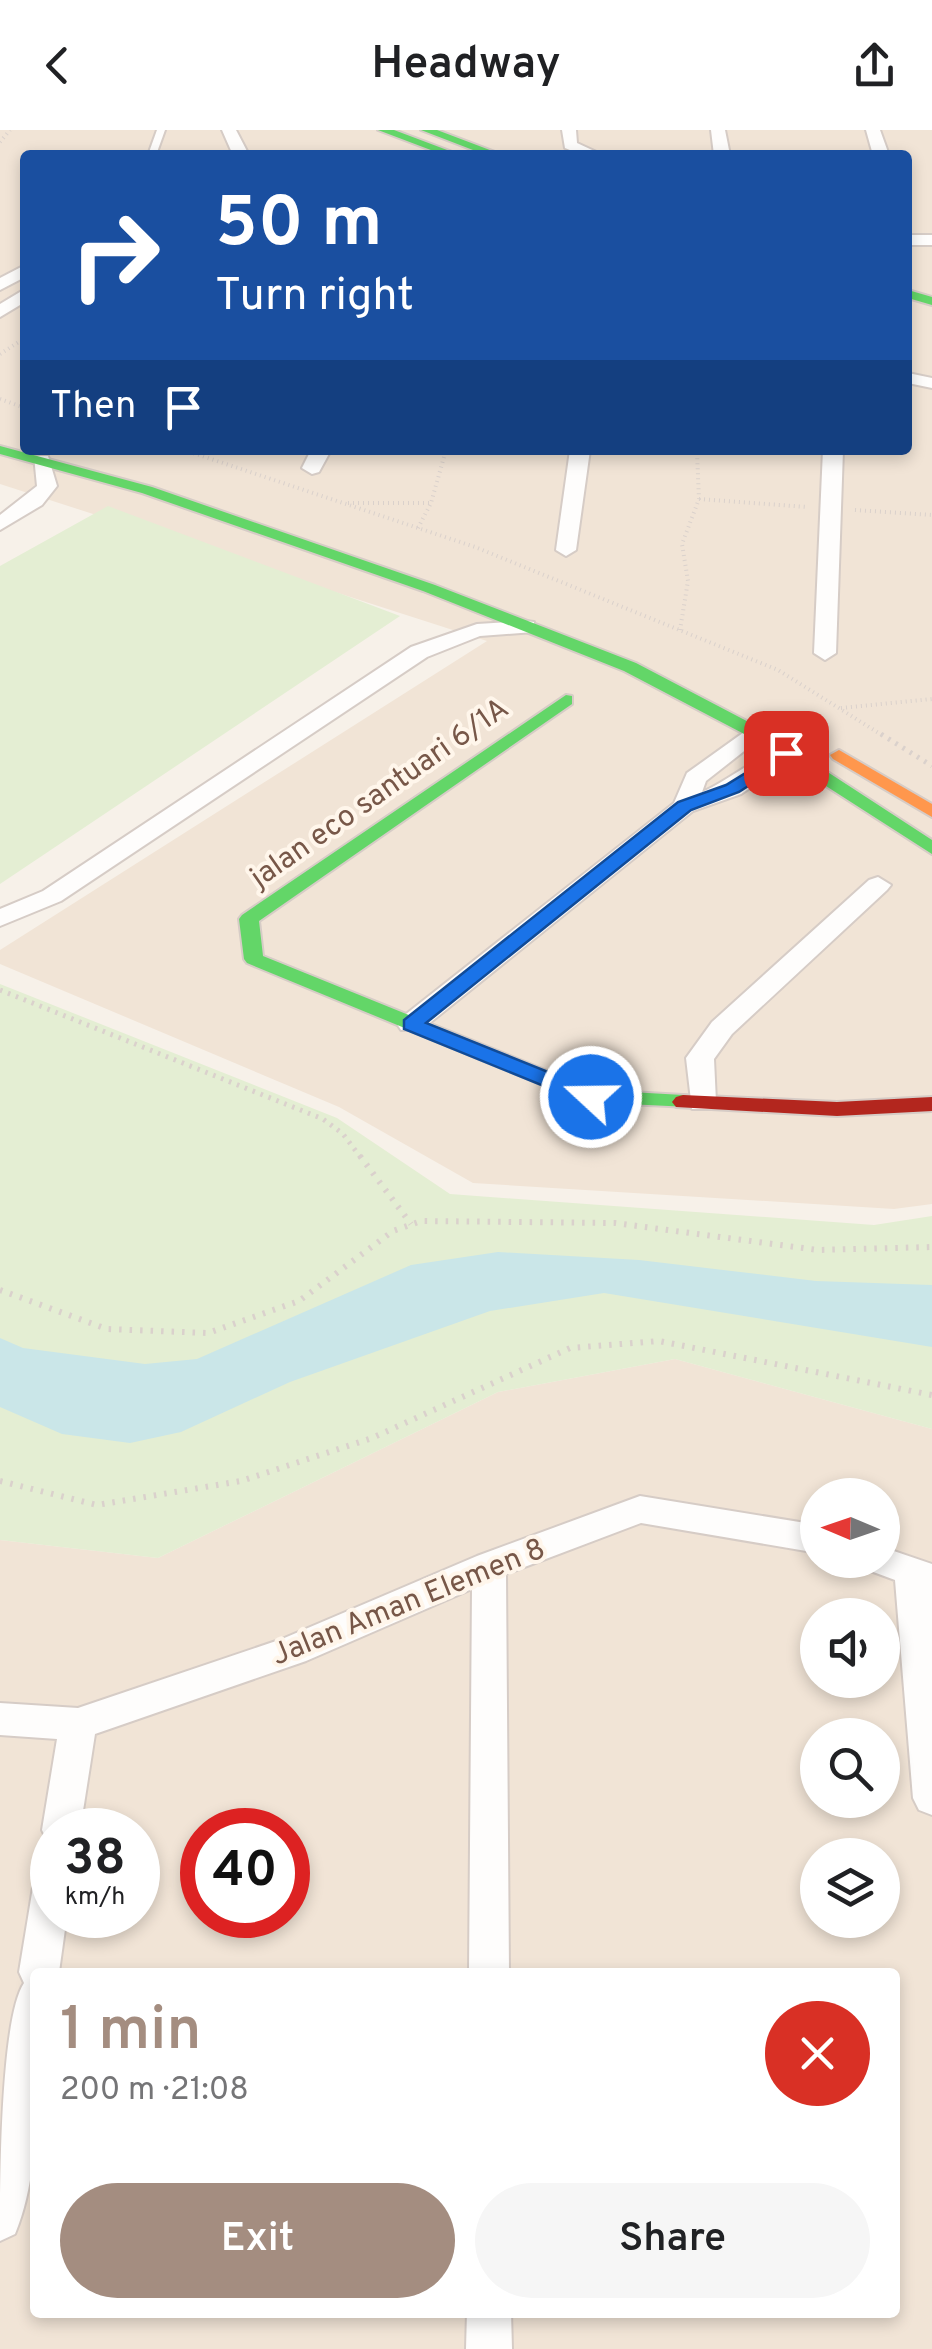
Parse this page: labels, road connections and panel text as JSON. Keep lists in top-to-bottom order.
{
  "streets": {
    "street": ["jalan eco santuari 6/1A", "Jalan Aman Elemen 8"]
  },
  "north": "left",
  "page": {
    "header": "Headway",
    "turn": ["50 m", "Turn right"],
    "then": "Then",
    "speed": "38 km/h",
    "limit": "40",
    "heading": ["1 min", "200 m · 21:08"],
    "buttons": ["Exit", "Share"]
  }
}
